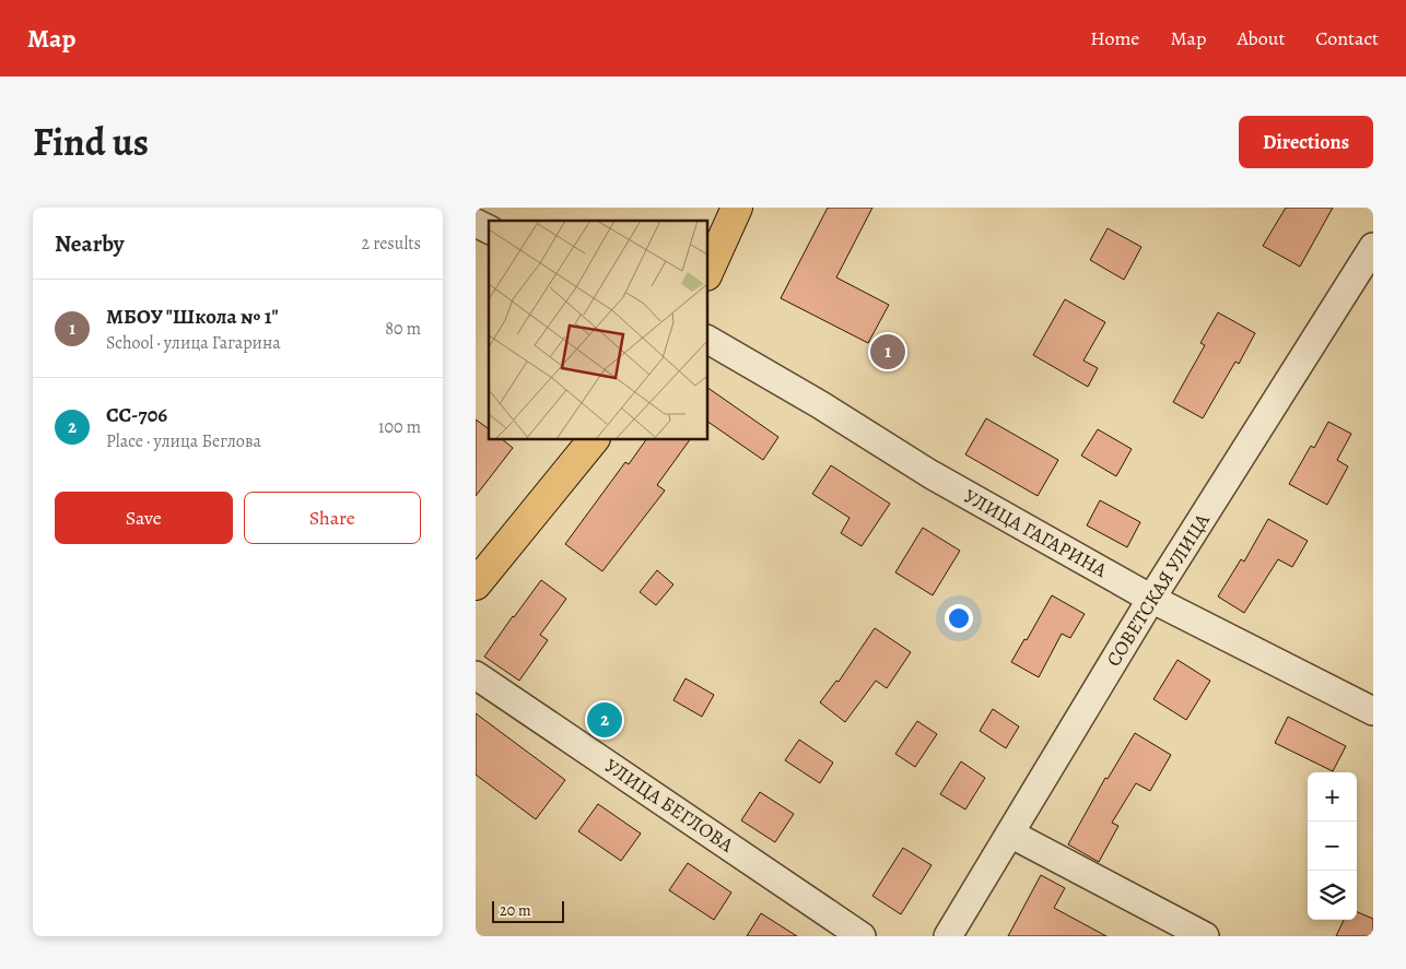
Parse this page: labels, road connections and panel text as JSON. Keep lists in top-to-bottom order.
{
  "streets": {
    "street": ["УЛИЦА ГАГАРИНА", "СОВЕТСКАЯ УЛИЦА", "УЛИЦА БЕГЛОВА"]
  },
  "crossings": [
    ["УЛИЦА ГАГАРИНА", "СОВЕТСКАЯ УЛИЦА"]
  ],
  "scale_bar": "20 m",
  "page": {
    "header": "Map",
    "nav": [
      "Home",
      "Map",
      "About",
      "Contact"
    ],
    "title": "Find us",
    "buttons": [
      "Directions",
      ["Save", "Share"]
    ],
    "heading": ["Nearby", "2 results"],
    "list": [
      {
        "mark": "1",
        "name": "МБОУ \"Школа № 1\"",
        "note": "School · улица Гагарина",
        "value": "80 m"
      },
      {
        "mark": "2",
        "name": "СС-706",
        "note": "Place · улица Беглова",
        "value": "100 m"
      }
    ],
    "pins": ["1", "2"],
    "map_buttons": ["+", "−"],
    "scale": "20 m"
  }
}
